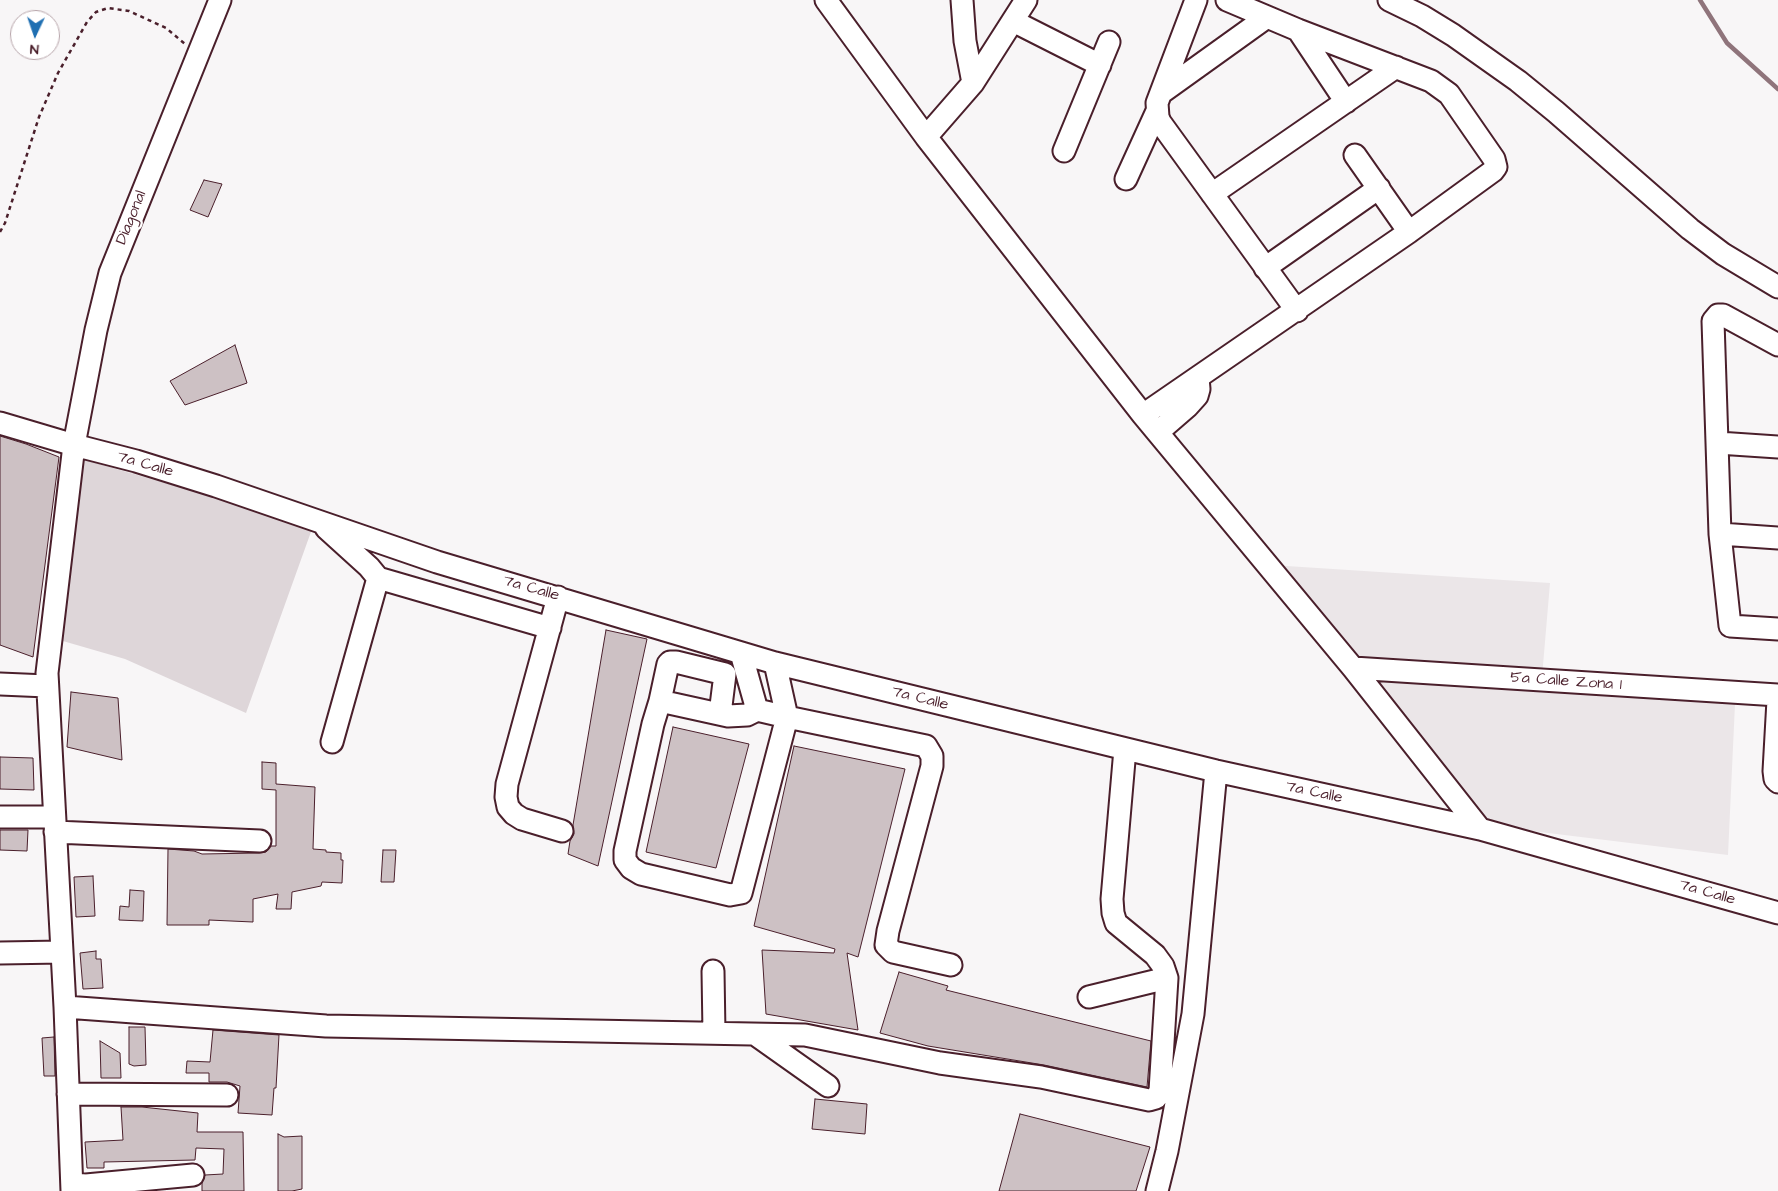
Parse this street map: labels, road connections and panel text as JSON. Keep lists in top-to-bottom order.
{
  "streets": {
    "street": ["Diagonal", "7a Calle", "5a Calle Zona 1"]
  },
  "crossings": [
    ["Diagonal", "7a Calle"]
  ],
  "north": "bottom"
}
